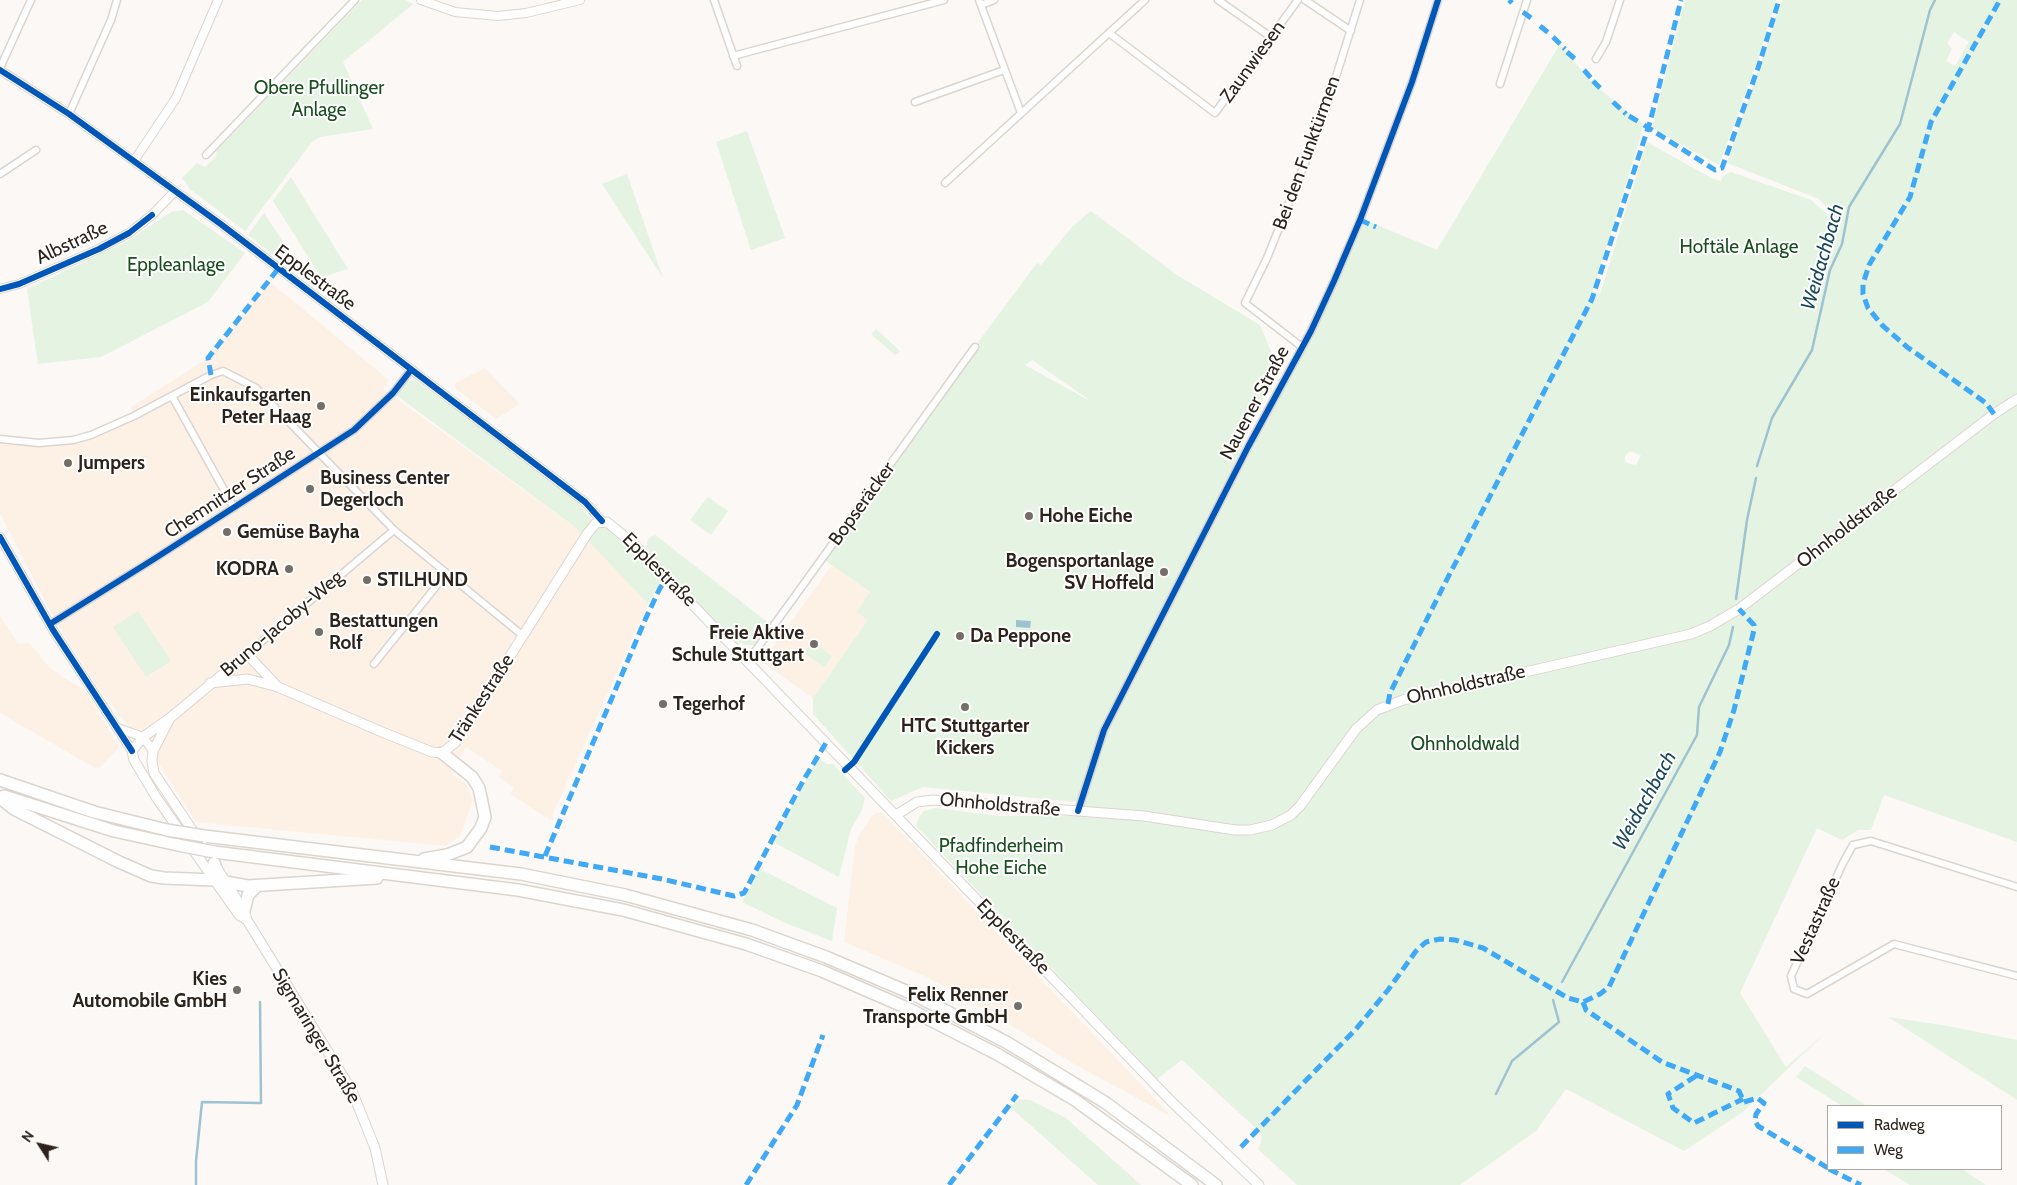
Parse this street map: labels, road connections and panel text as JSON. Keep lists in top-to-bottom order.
{
  "streets": {
    "main road": [
      "Epplestraße",
      "Ohnholdstraße",
      "Bruno-Jacoby-Weg",
      "Tränkestraße",
      "Sigmaringer Straße"
    ],
    "street": [
      "Zaunwiesen",
      "Bei den Funktürmen",
      "Albstraße",
      "Nauener Straße",
      "Chemnitzer Straße",
      "Bopseräcker",
      "Vestastraße"
    ]
  },
  "crossings": [
    ["Bei den Funktürmen", "Nauener Straße"],
    ["Albstraße", "Epplestraße"],
    ["Epplestraße", "Chemnitzer Straße"],
    ["Epplestraße", "Bopseräcker"],
    ["Epplestraße", "Ohnholdstraße"],
    ["Epplestraße", "Tränkestraße"],
    ["Nauener Straße", "Ohnholdstraße"],
    ["Chemnitzer Straße", "Sigmaringer Straße"],
    ["Bruno-Jacoby-Weg", "Tränkestraße"],
    ["Bruno-Jacoby-Weg", "Sigmaringer Straße"]
  ],
  "water": ["Weidachbach"],
  "parks": [
    "Obere Pfullinger Anlage",
    "Hoftäle Anlage",
    "Eppleanlage",
    "Ohnholdwald",
    "Pfadfinderheim Hohe Eiche"
  ],
  "places": [
    "Einkaufsgarten Peter Haag",
    "Jumpers",
    "Business Center Degerloch",
    "Hohe Eiche",
    "Gemüse Bayha",
    "KODRA",
    "Bogensportanlage SV Hoffeld",
    "STILHUND",
    "Bestattungen Rolf",
    "Da Peppone",
    "Freie Aktive Schule Stuttgart",
    "Tegerhof",
    "HTC Stuttgarter Kickers",
    "Kies Automobile GmbH",
    "Felix Renner Transporte GmbH"
  ],
  "legend": ["Radweg", "Weg"],
  "north": "top left"
}
